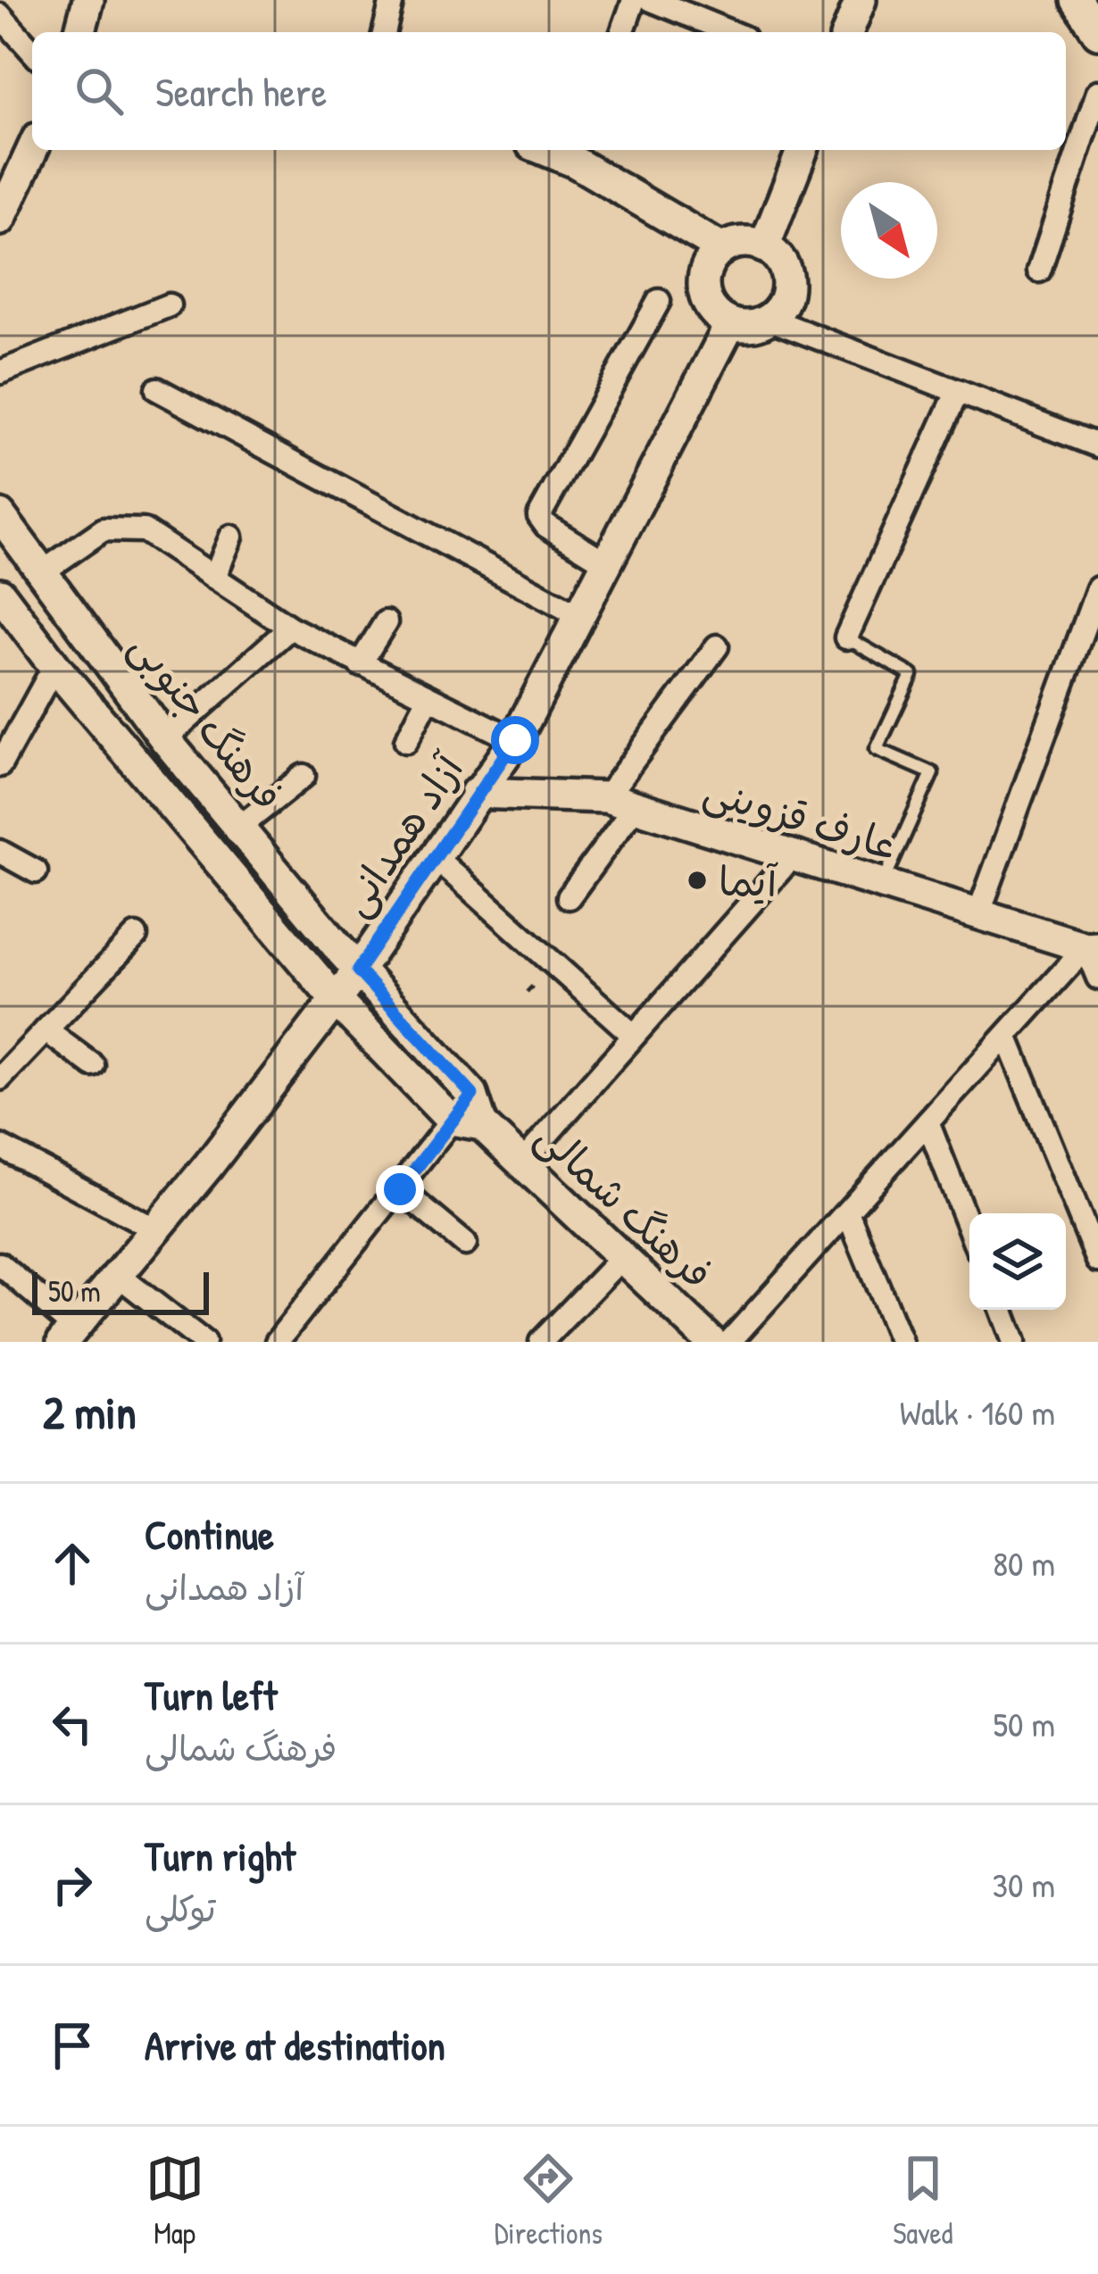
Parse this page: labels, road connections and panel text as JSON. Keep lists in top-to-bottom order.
{
  "streets": {
    "street": [
      "فرهنگ جنوبی",
      "عارف قزوینی",
      "آزاد همدانی",
      "فرهنگ شمالی"
    ]
  },
  "crossings": [
    ["فرهنگ جنوبی", "آزاد همدانی"],
    ["فرهنگ جنوبی", "فرهنگ شمالی"],
    ["عارف قزوینی", "آزاد همدانی"],
    ["آزاد همدانی", "فرهنگ شمالی"]
  ],
  "places": ["آيما"],
  "scale_bar": "50 m",
  "north": "bottom right",
  "page": {
    "search": "Search here",
    "scale": "50 m",
    "heading": ["2 min", "Walk · 160 m"],
    "list": [
      ["Continue", "آزاد همدانی", "80 m"],
      ["Turn left", "فرهنگ شمالی", "50 m"],
      ["Turn right", "توکلی", "30 m"],
      "Arrive at destination"
    ],
    "nav": ["Map", "Directions", "Saved"]
  }
}
